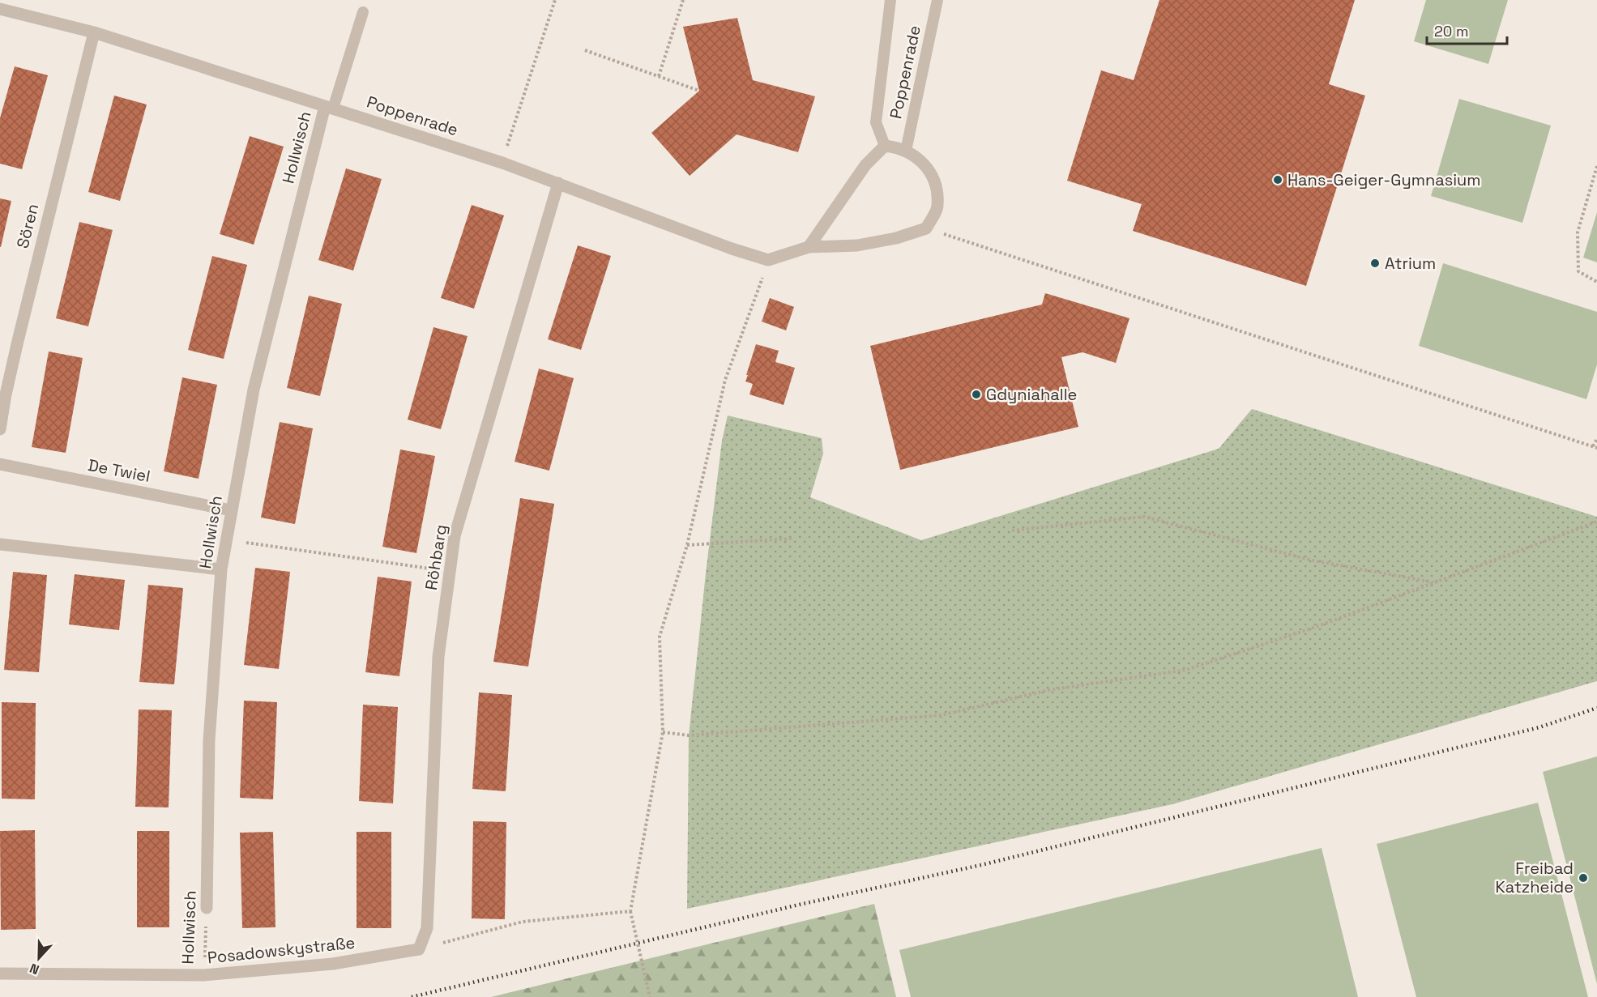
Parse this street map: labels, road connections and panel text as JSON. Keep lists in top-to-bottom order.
{
  "streets": {
    "street": [
      "Poppenrade",
      "Hollwisch",
      "Sören",
      "De Twiel",
      "Röhbarg",
      "Posadowskystraße"
    ]
  },
  "crossings": [
    ["Poppenrade", "Hollwisch"],
    ["Poppenrade", "Sören"],
    ["Poppenrade", "Röhbarg"],
    ["Hollwisch", "De Twiel"],
    ["Hollwisch", "Posadowskystraße"],
    ["Röhbarg", "Posadowskystraße"]
  ],
  "places": [
    "Hans-Geiger-Gymnasium",
    "Atrium",
    "Gdyniahalle",
    "Freibad Katzheide"
  ],
  "scale_bar": "20 m",
  "north": "bottom"
}
